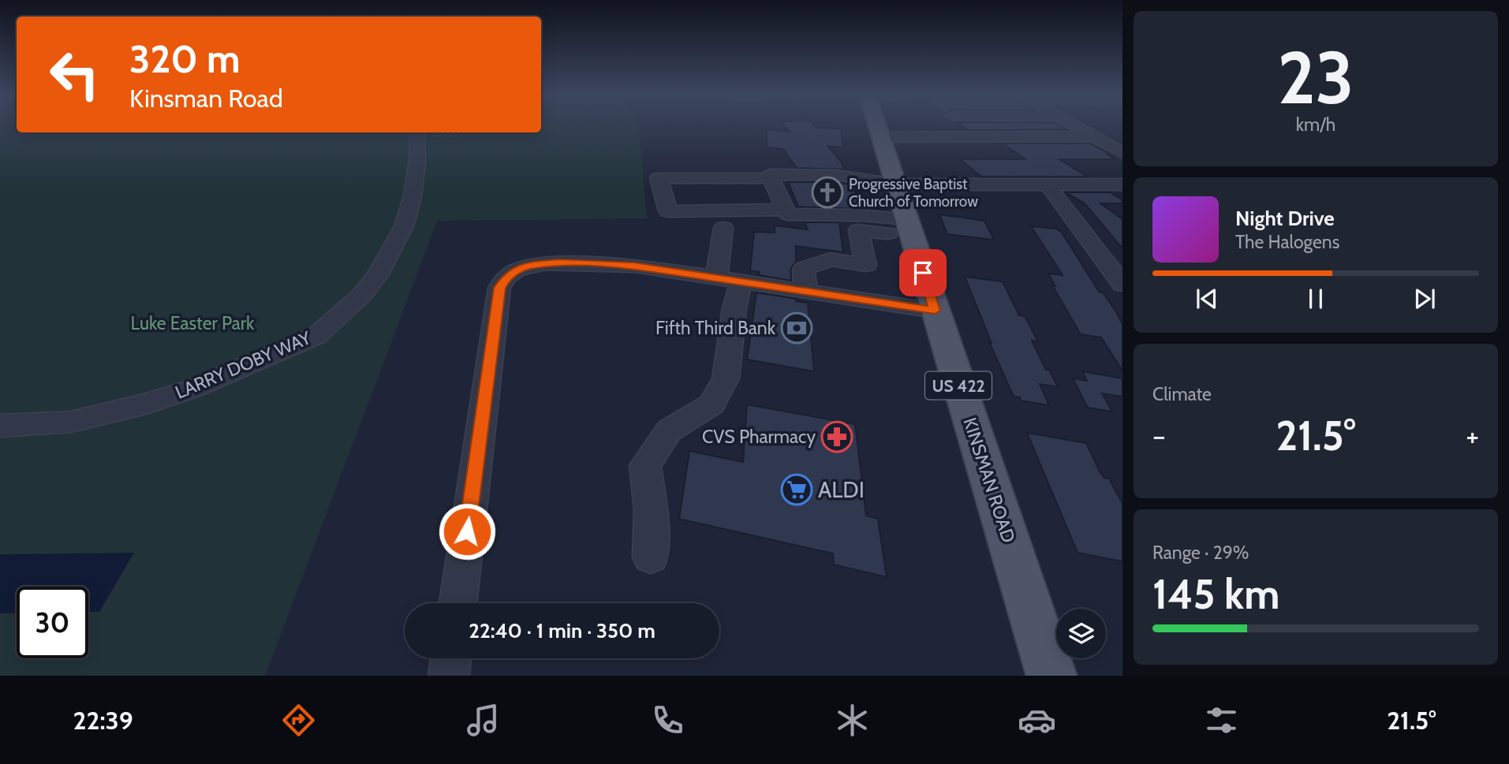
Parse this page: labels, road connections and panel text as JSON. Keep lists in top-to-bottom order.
{
  "streets": {
    "main road": ["US 422", "KINSMAN ROAD"],
    "street": ["LARRY DOBY WAY"]
  },
  "parks": ["Luke Easter Park"],
  "places": {
    "church": ["Progressive Baptist Church of Tomorrow"],
    "bank": ["Fifth Third Bank"],
    "pharmacy": ["CVS Pharmacy"],
    "supermarket": ["ALDI"]
  },
  "page": {
    "tile": [
      ["23", "km/h"],
      "Climate",
      ["Range · 29%", "145 km"]
    ],
    "turn": ["320 m", "Kinsman Road"],
    "song": ["Night Drive", "The Halogens"],
    "heat": ["−", "21.5°", "+"],
    "limit": "30",
    "trip": "22:40 · 1 min · 350 m",
    "tabs": ["22:39", "21.5°"]
  }
}
